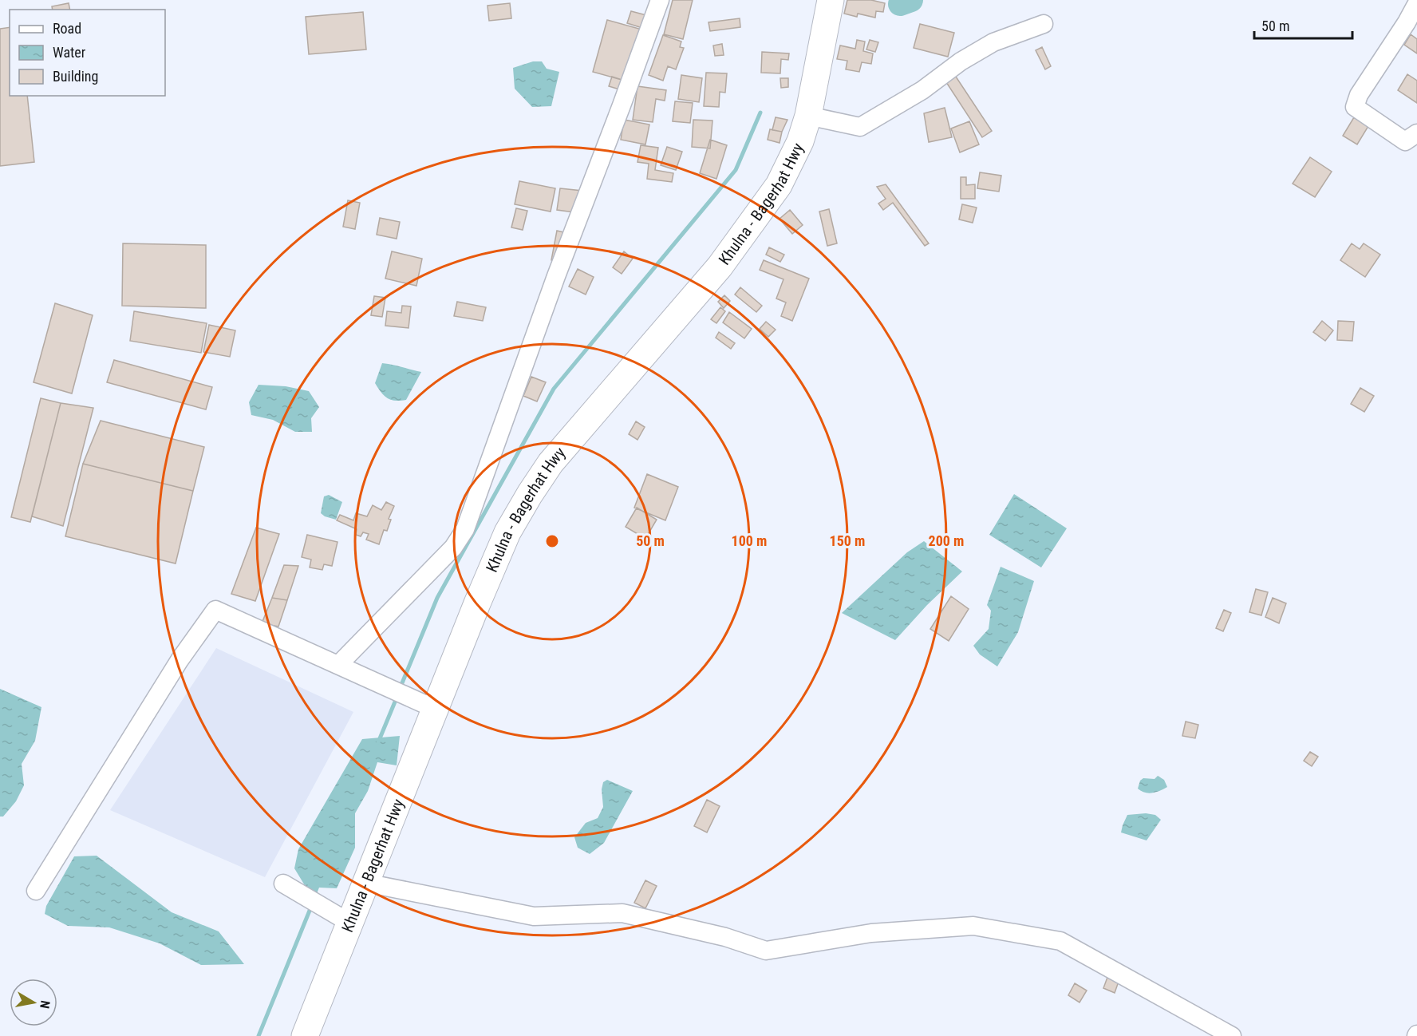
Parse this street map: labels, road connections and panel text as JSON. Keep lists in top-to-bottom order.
{
  "streets": {
    "highway": ["Khulna - Bagerhat Hwy"]
  },
  "legend": ["Road", "Water", "Building"],
  "scale_bar": "50 m",
  "north": "right",
  "rings": [
    "50 m",
    "100 m",
    "150 m",
    "200 m"
  ]
}
